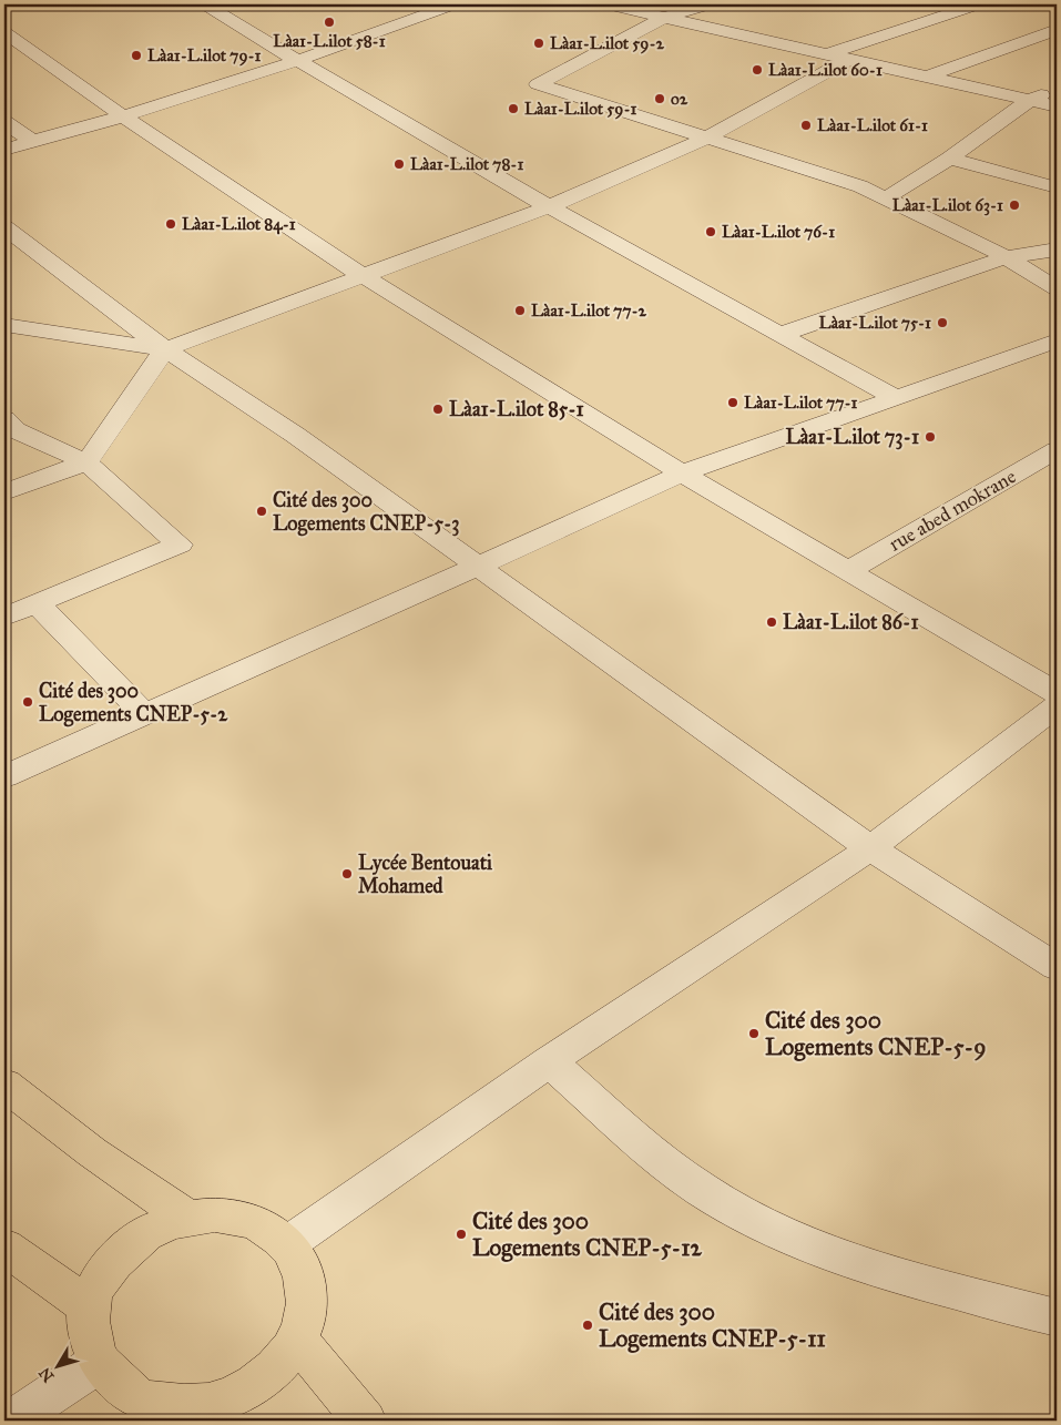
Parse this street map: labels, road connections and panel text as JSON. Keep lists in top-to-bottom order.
{
  "streets": {
    "street": ["rue abed mokrane"]
  },
  "places": [
    "Làa1-L.ilot 58-1",
    "Làa1-L.ilot 59-2",
    "Làa1-L.ilot 79-1",
    "Làa1-L.ilot 60-1",
    "o2",
    "Làa1-L.ilot 59-1",
    "Làa1-L.ilot 61-1",
    "Làa1-L.ilot 78-1",
    "Làa1-L.ilot 63-1",
    "Làa1-L.ilot 84-1",
    "Làa1-L.ilot 76-1",
    "Làa1-L.ilot 77-2",
    "Làa1-L.ilot 75-1",
    "Làa1-L.ilot 77-1",
    "Làa1-L.ilot 85-1",
    "Làa1-L.ilot 73-1",
    "Cité des 300 Logements CNEP-5-3",
    "Làa1-L.ilot 86-1",
    "Cité des 300 Logements CNEP-5-2",
    "Lycée Bentouati Mohamed",
    "Cité des 300 Logements CNEP-5-9",
    "Cité des 300 Logements CNEP-5-12",
    "Cité des 300 Logements CNEP-5-11"
  ],
  "north": "bottom left"
}
